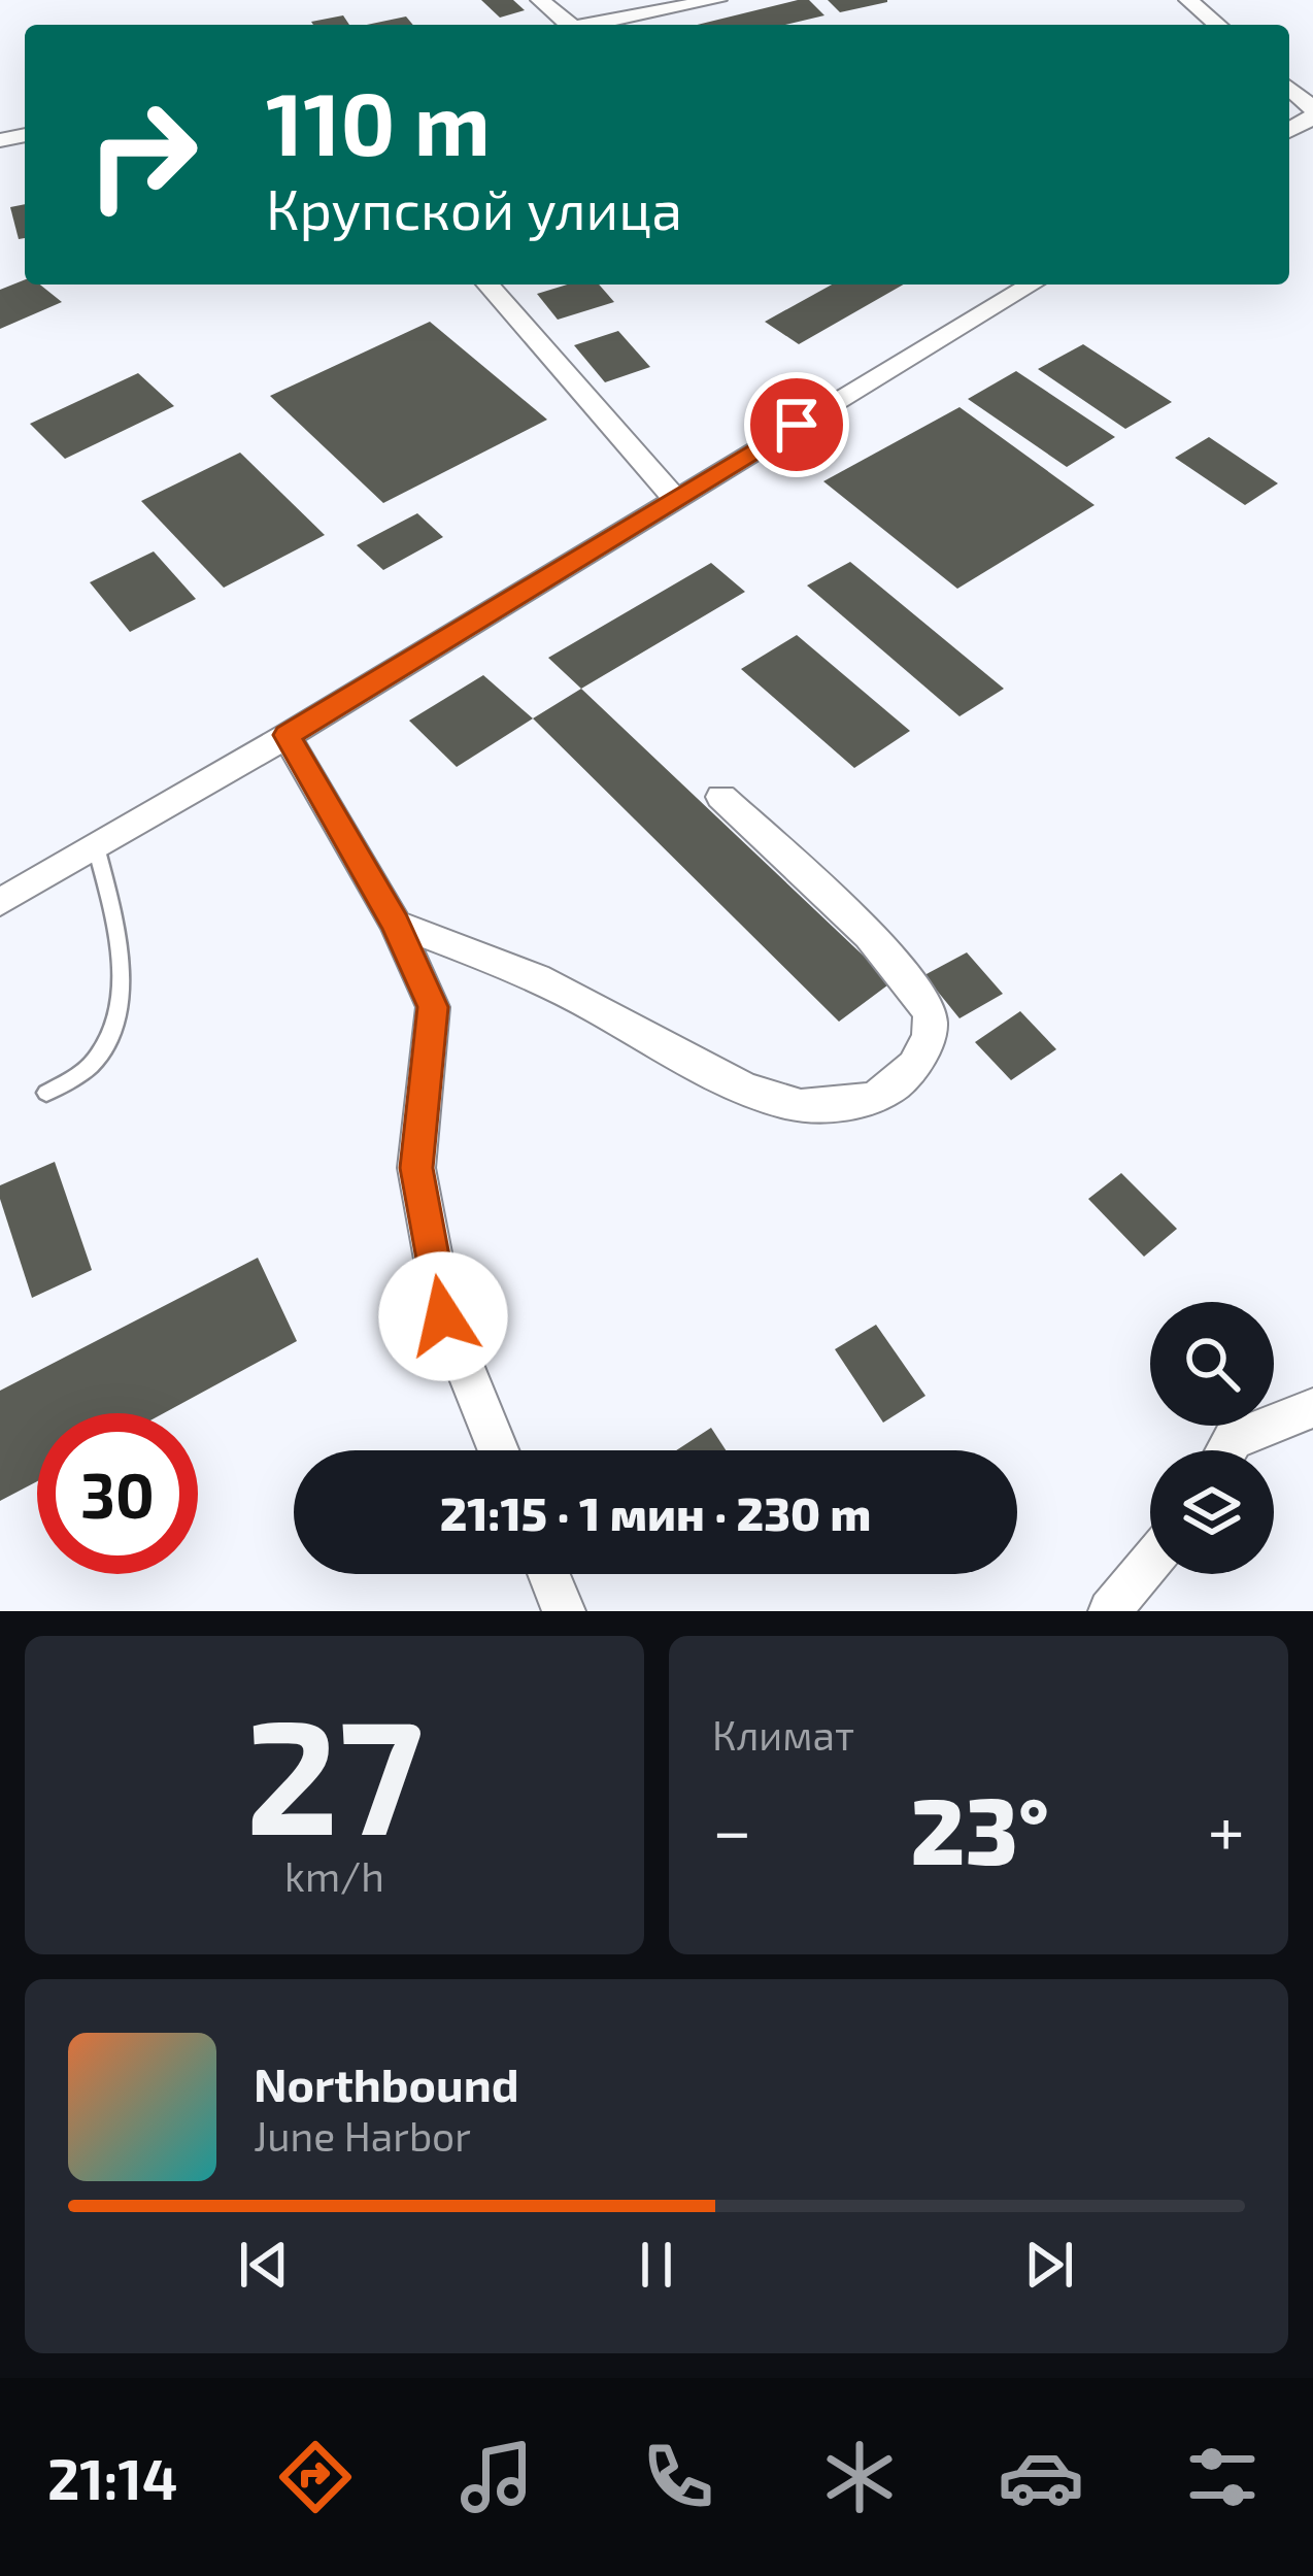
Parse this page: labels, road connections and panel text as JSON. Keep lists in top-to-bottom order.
{
  "page": {
    "turn": ["110 m", "Крупской улица"],
    "limit": "30",
    "trip": "21:15 · 1 мин · 230 m",
    "tile": [
      ["27", "km/h"],
      "Климат"
    ],
    "heat": ["−", "23°", "+"],
    "song": ["Northbound", "June Harbor"],
    "tabs": "21:14"
  }
}
